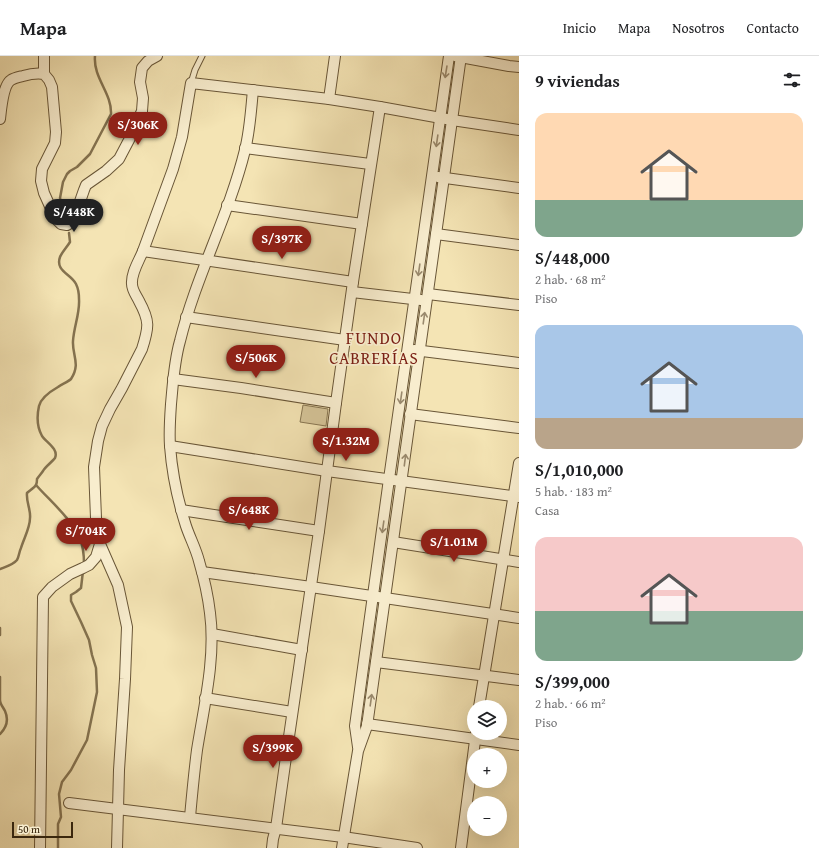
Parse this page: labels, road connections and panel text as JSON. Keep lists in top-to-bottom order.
{
  "districts": ["FUNDO CABRERÍAS"],
  "scale_bar": "50 m",
  "page": {
    "header": "Mapa",
    "nav": [
      "Inicio",
      "Mapa",
      "Nosotros",
      "Contacto"
    ],
    "heading": "9 viviendas",
    "list": [
      {
        "name": "S/448,000",
        "note": "2 hab. · 68 m² · Piso"
      },
      {
        "name": "S/1,010,000",
        "note": "5 hab. · 183 m² · Casa"
      },
      {
        "name": "S/399,000",
        "note": "2 hab. · 66 m² · Piso"
      }
    ],
    "price": [
      "S/306K",
      "S/448K",
      "S/397K",
      "S/506K",
      "S/1.32M",
      "S/648K",
      "S/704K",
      "S/1.01M",
      "S/399K"
    ],
    "map_buttons": ["+", "−"],
    "scale": "50 m"
  }
}
